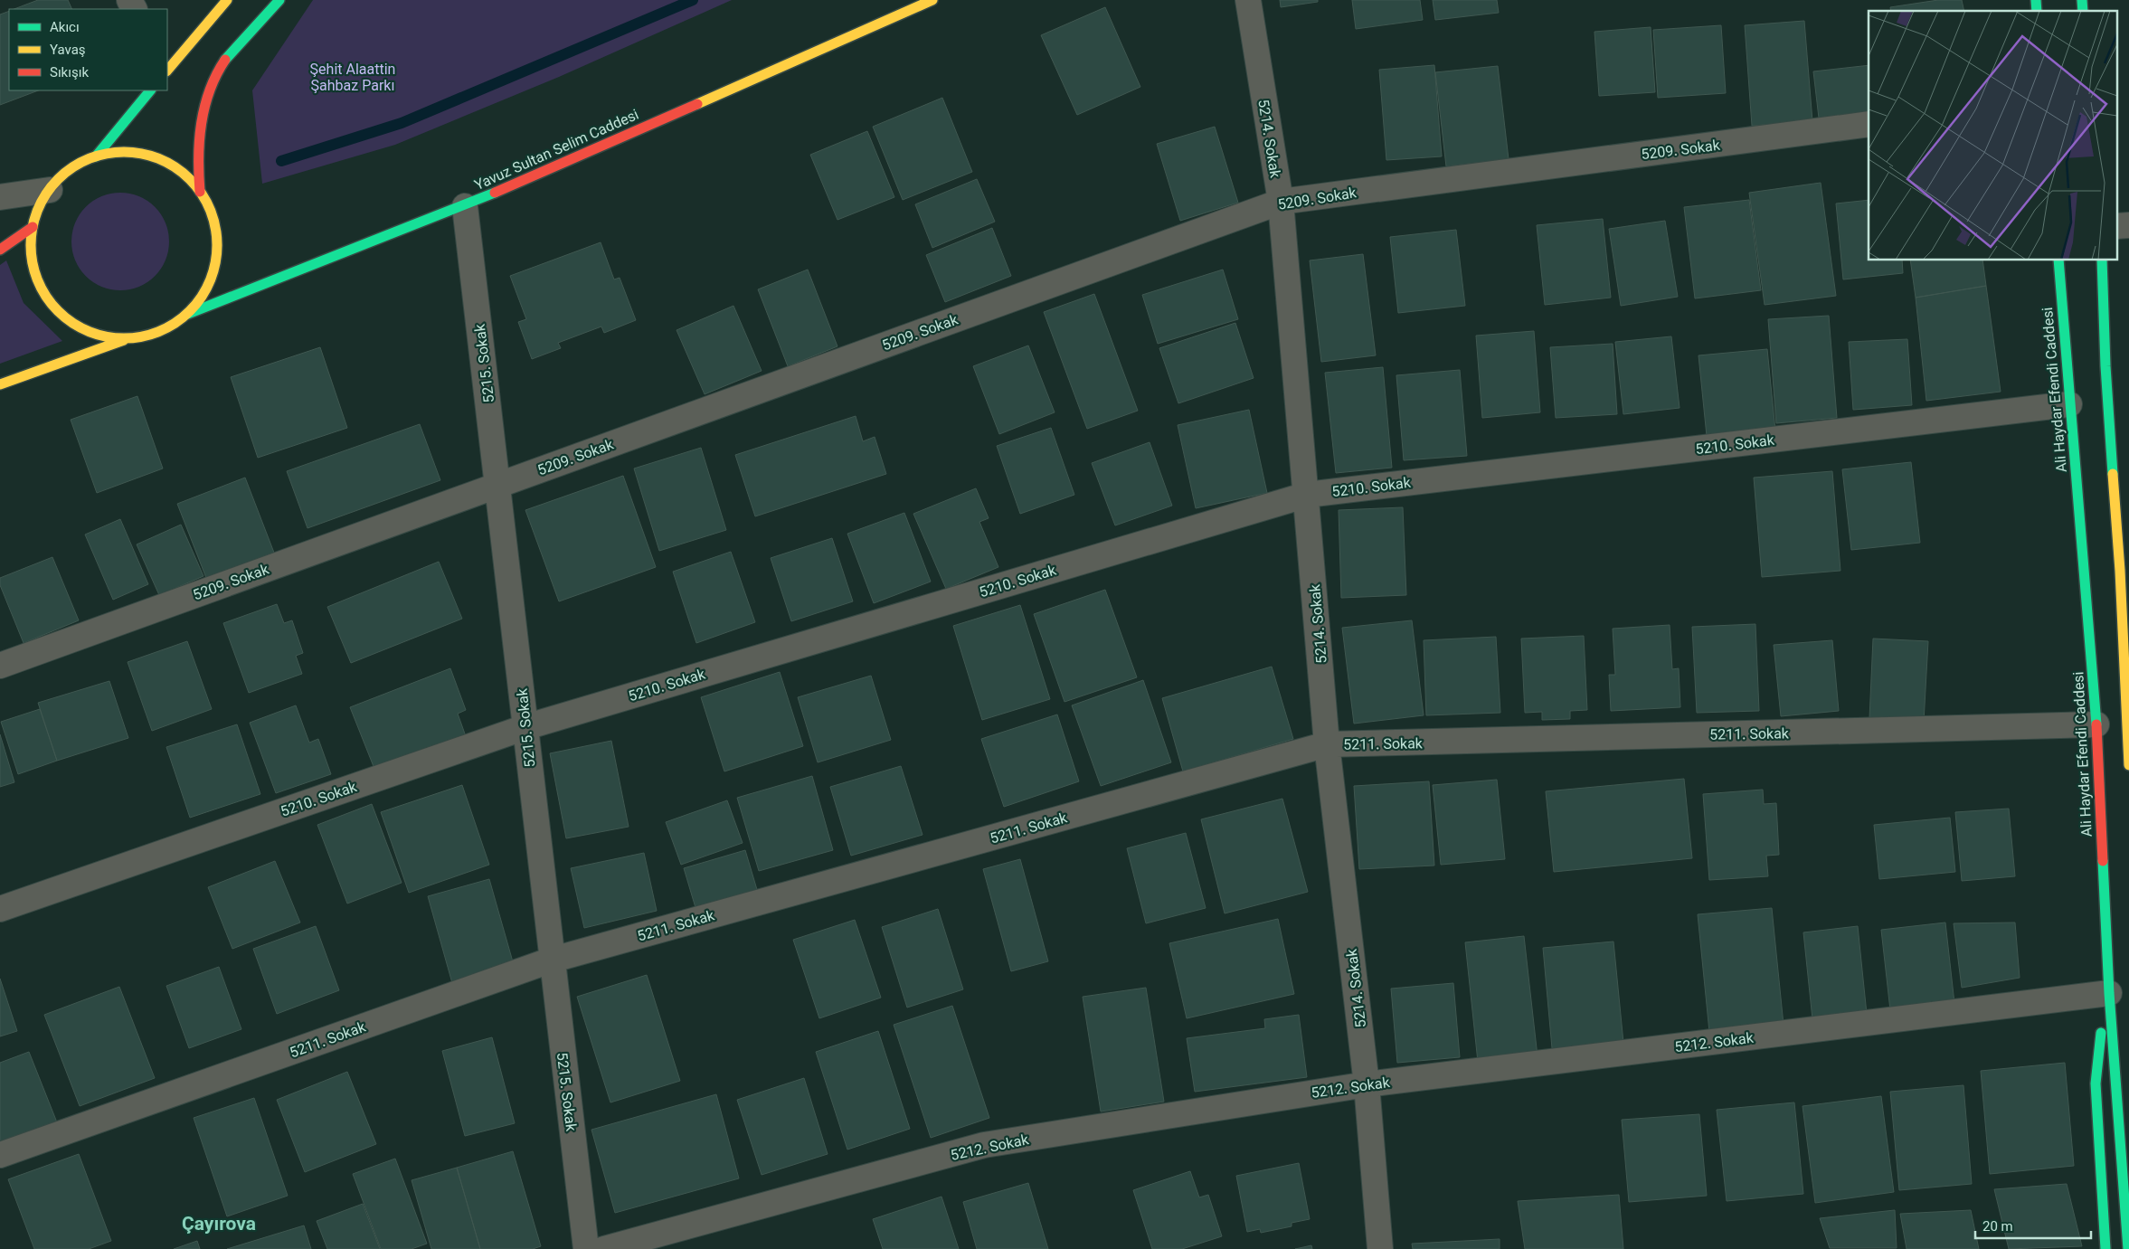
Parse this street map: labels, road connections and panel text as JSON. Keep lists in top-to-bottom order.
{
  "streets": {
    "main road": ["Yavuz Sultan Selim Caddesi", "Ali Haydar Efendi Caddesi"],
    "street": [
      "5214. Sokak",
      "5209. Sokak",
      "5215. Sokak",
      "5210. Sokak",
      "5211. Sokak",
      "5212. Sokak"
    ]
  },
  "crossings": [
    ["5214. Sokak", "5209. Sokak"],
    ["5214. Sokak", "5210. Sokak"],
    ["5214. Sokak", "5211. Sokak"],
    ["5214. Sokak", "5212. Sokak"],
    ["Yavuz Sultan Selim Caddesi", "5215. Sokak"],
    ["5209. Sokak", "5215. Sokak"],
    ["5215. Sokak", "5210. Sokak"],
    ["5215. Sokak", "5211. Sokak"],
    ["Ali Haydar Efendi Caddesi", "5210. Sokak"],
    ["Ali Haydar Efendi Caddesi", "5211. Sokak"],
    ["Ali Haydar Efendi Caddesi", "5212. Sokak"]
  ],
  "districts": ["Çayırova"],
  "parks": ["Şehit Alaattin Şahbaz Parkı"],
  "legend": ["Akıcı", "Yavaş", "Sıkışık"],
  "scale_bar": "20 m"
}
